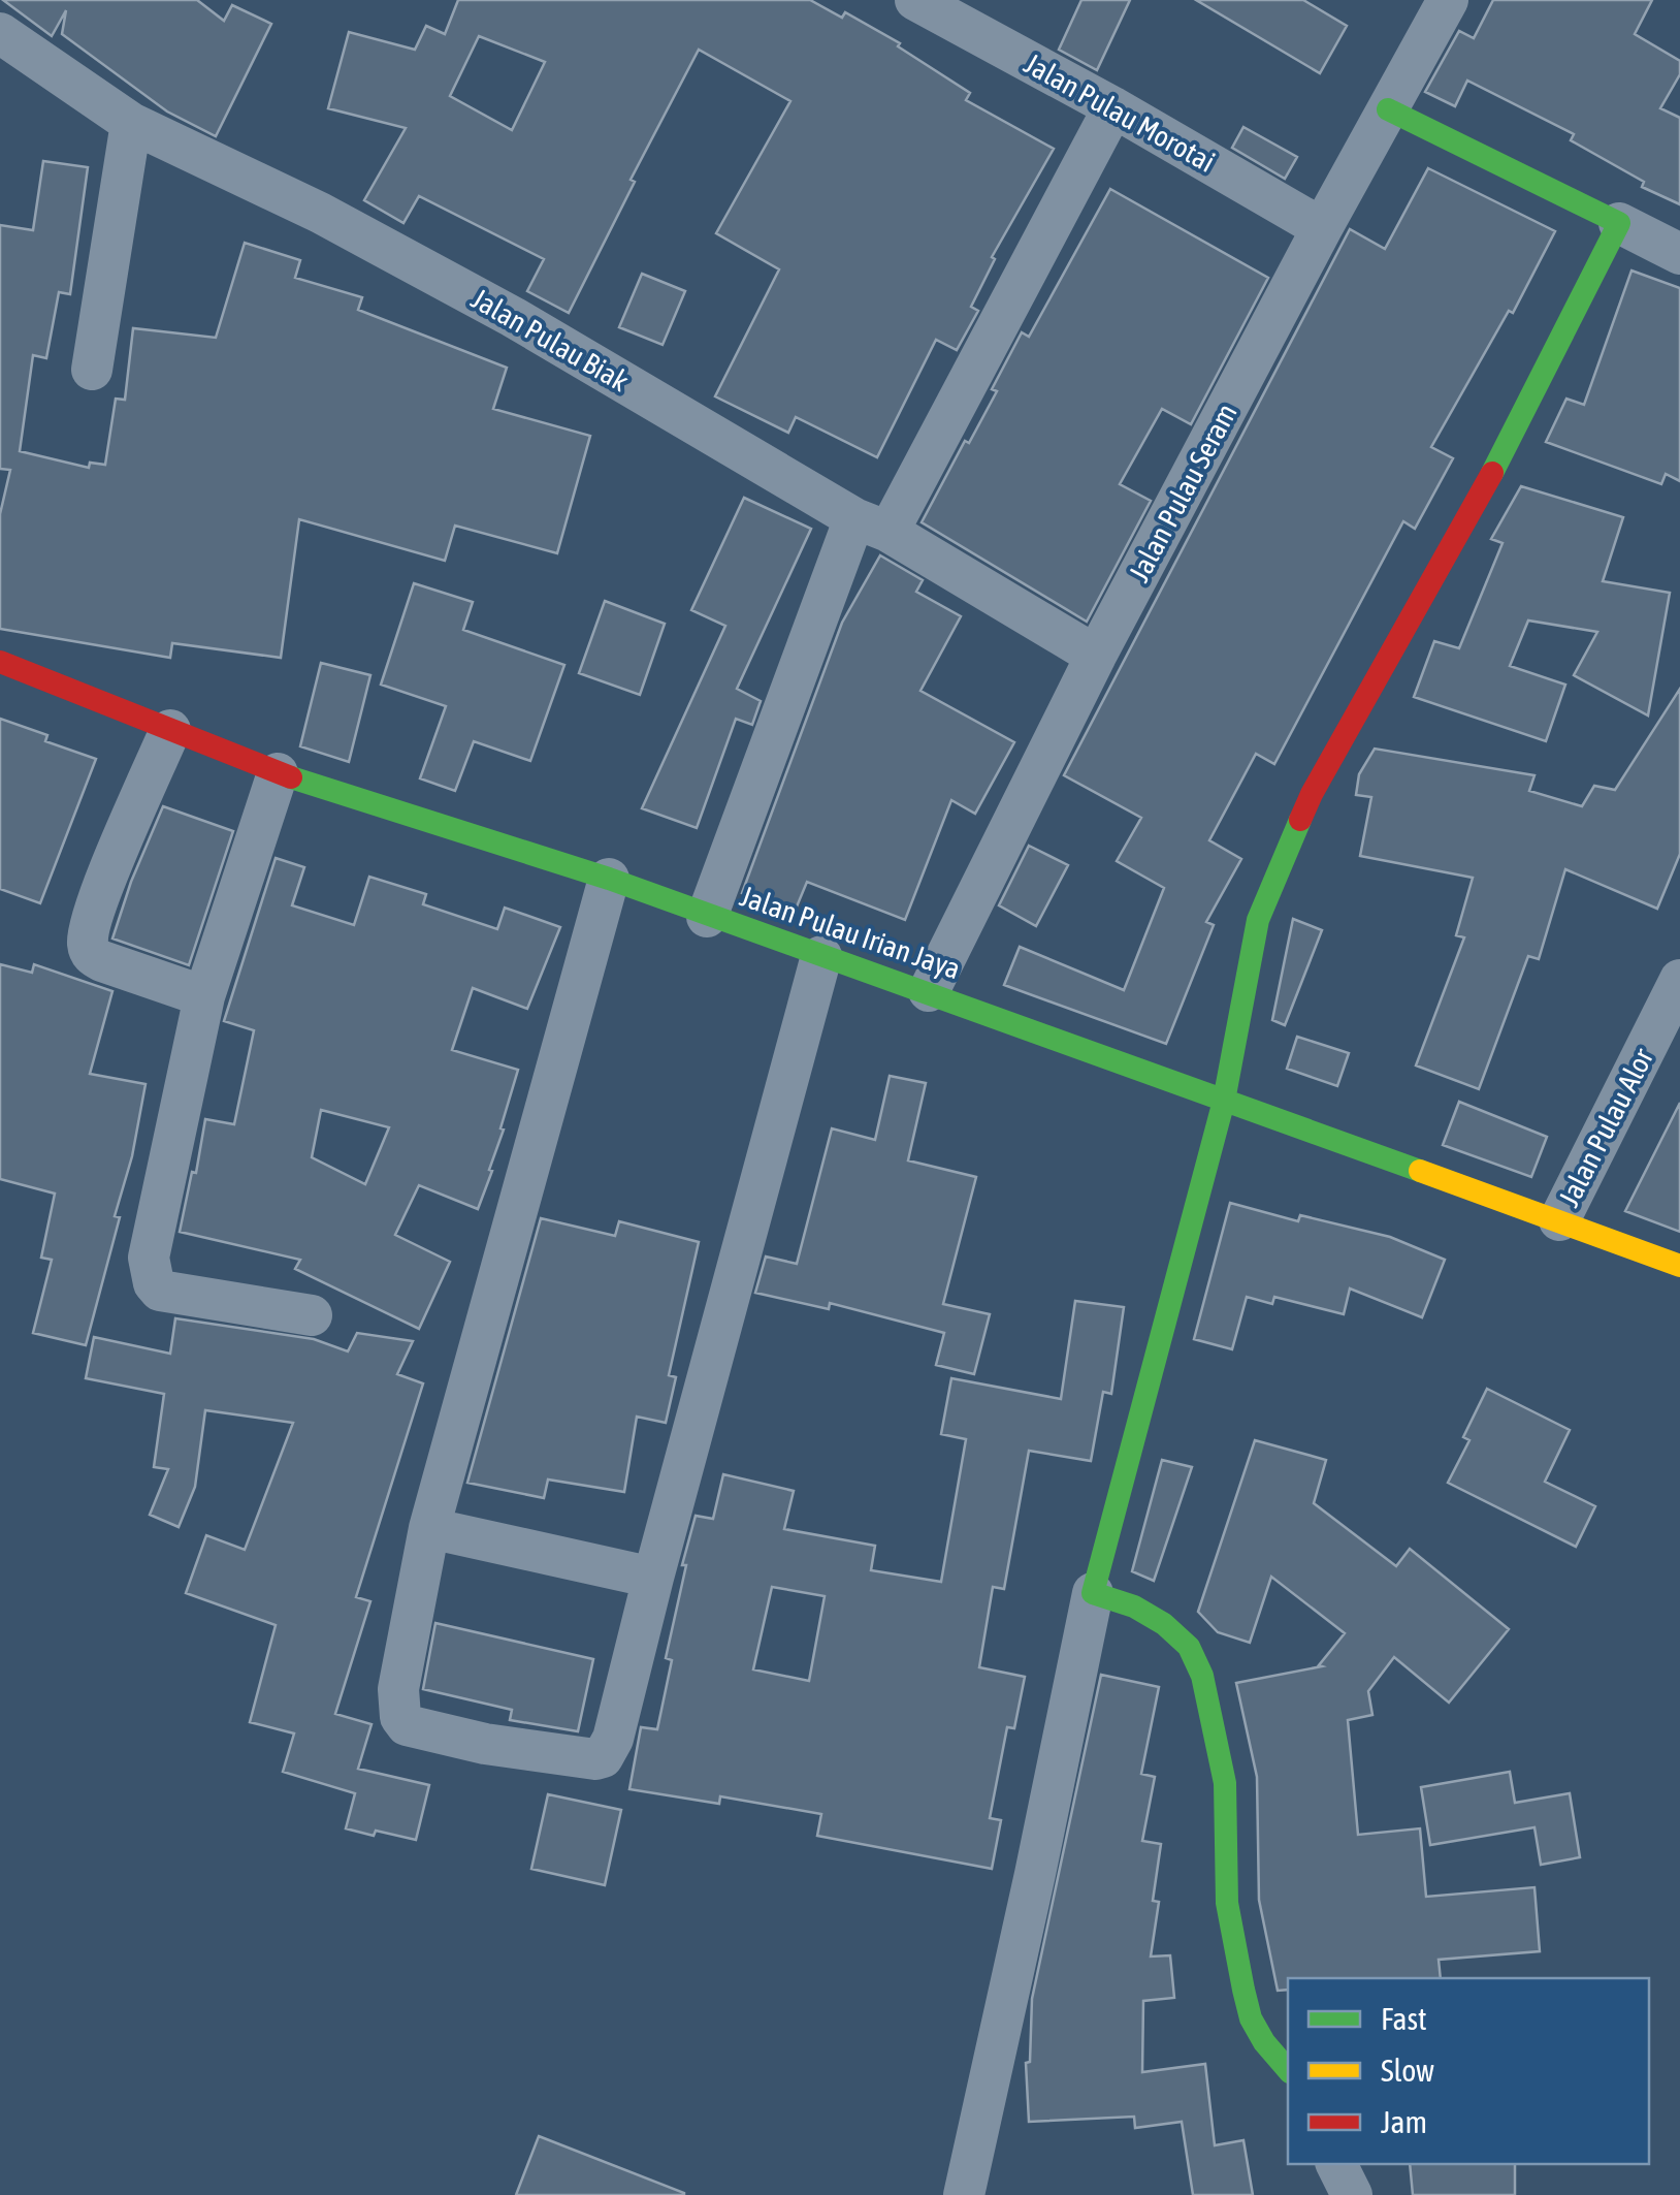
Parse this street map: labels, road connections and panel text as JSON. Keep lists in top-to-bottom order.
{
  "streets": {
    "street": [
      "Jalan Pulau Morotai",
      "Jalan Pulau Biak",
      "Jalan Pulau Seram",
      "Jalan Pulau Irian Jaya",
      "Jalan Pulau Alor"
    ]
  },
  "crossings": [
    ["Jalan Pulau Morotai", "Jalan Pulau Seram"],
    ["Jalan Pulau Biak", "Jalan Pulau Seram"],
    ["Jalan Pulau Seram", "Jalan Pulau Irian Jaya"],
    ["Jalan Pulau Irian Jaya", "Jalan Pulau Alor"]
  ],
  "legend": ["Fast", "Slow", "Jam"]
}
